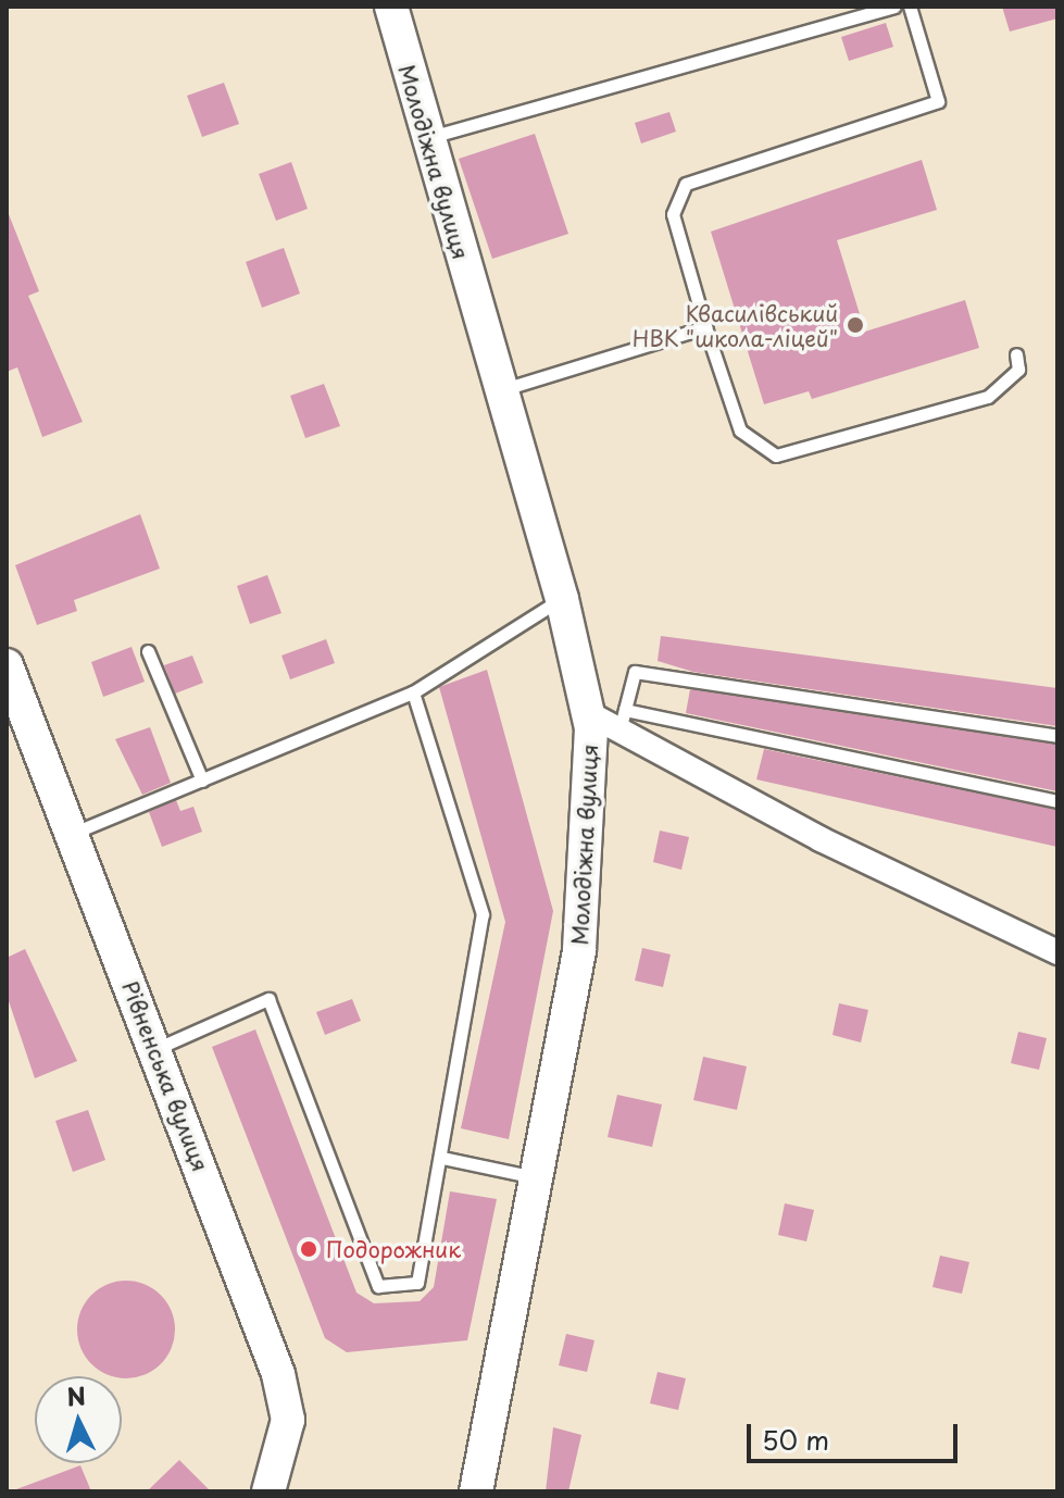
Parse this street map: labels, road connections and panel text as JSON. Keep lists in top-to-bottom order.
{
  "streets": {
    "street": ["Молодіжна вулиця", "Рівненська вулиця"]
  },
  "places": ["Квасилівський НВК \"школа-ліцей\"", "Подорожник"],
  "scale_bar": "50 m",
  "north": "top"
}
